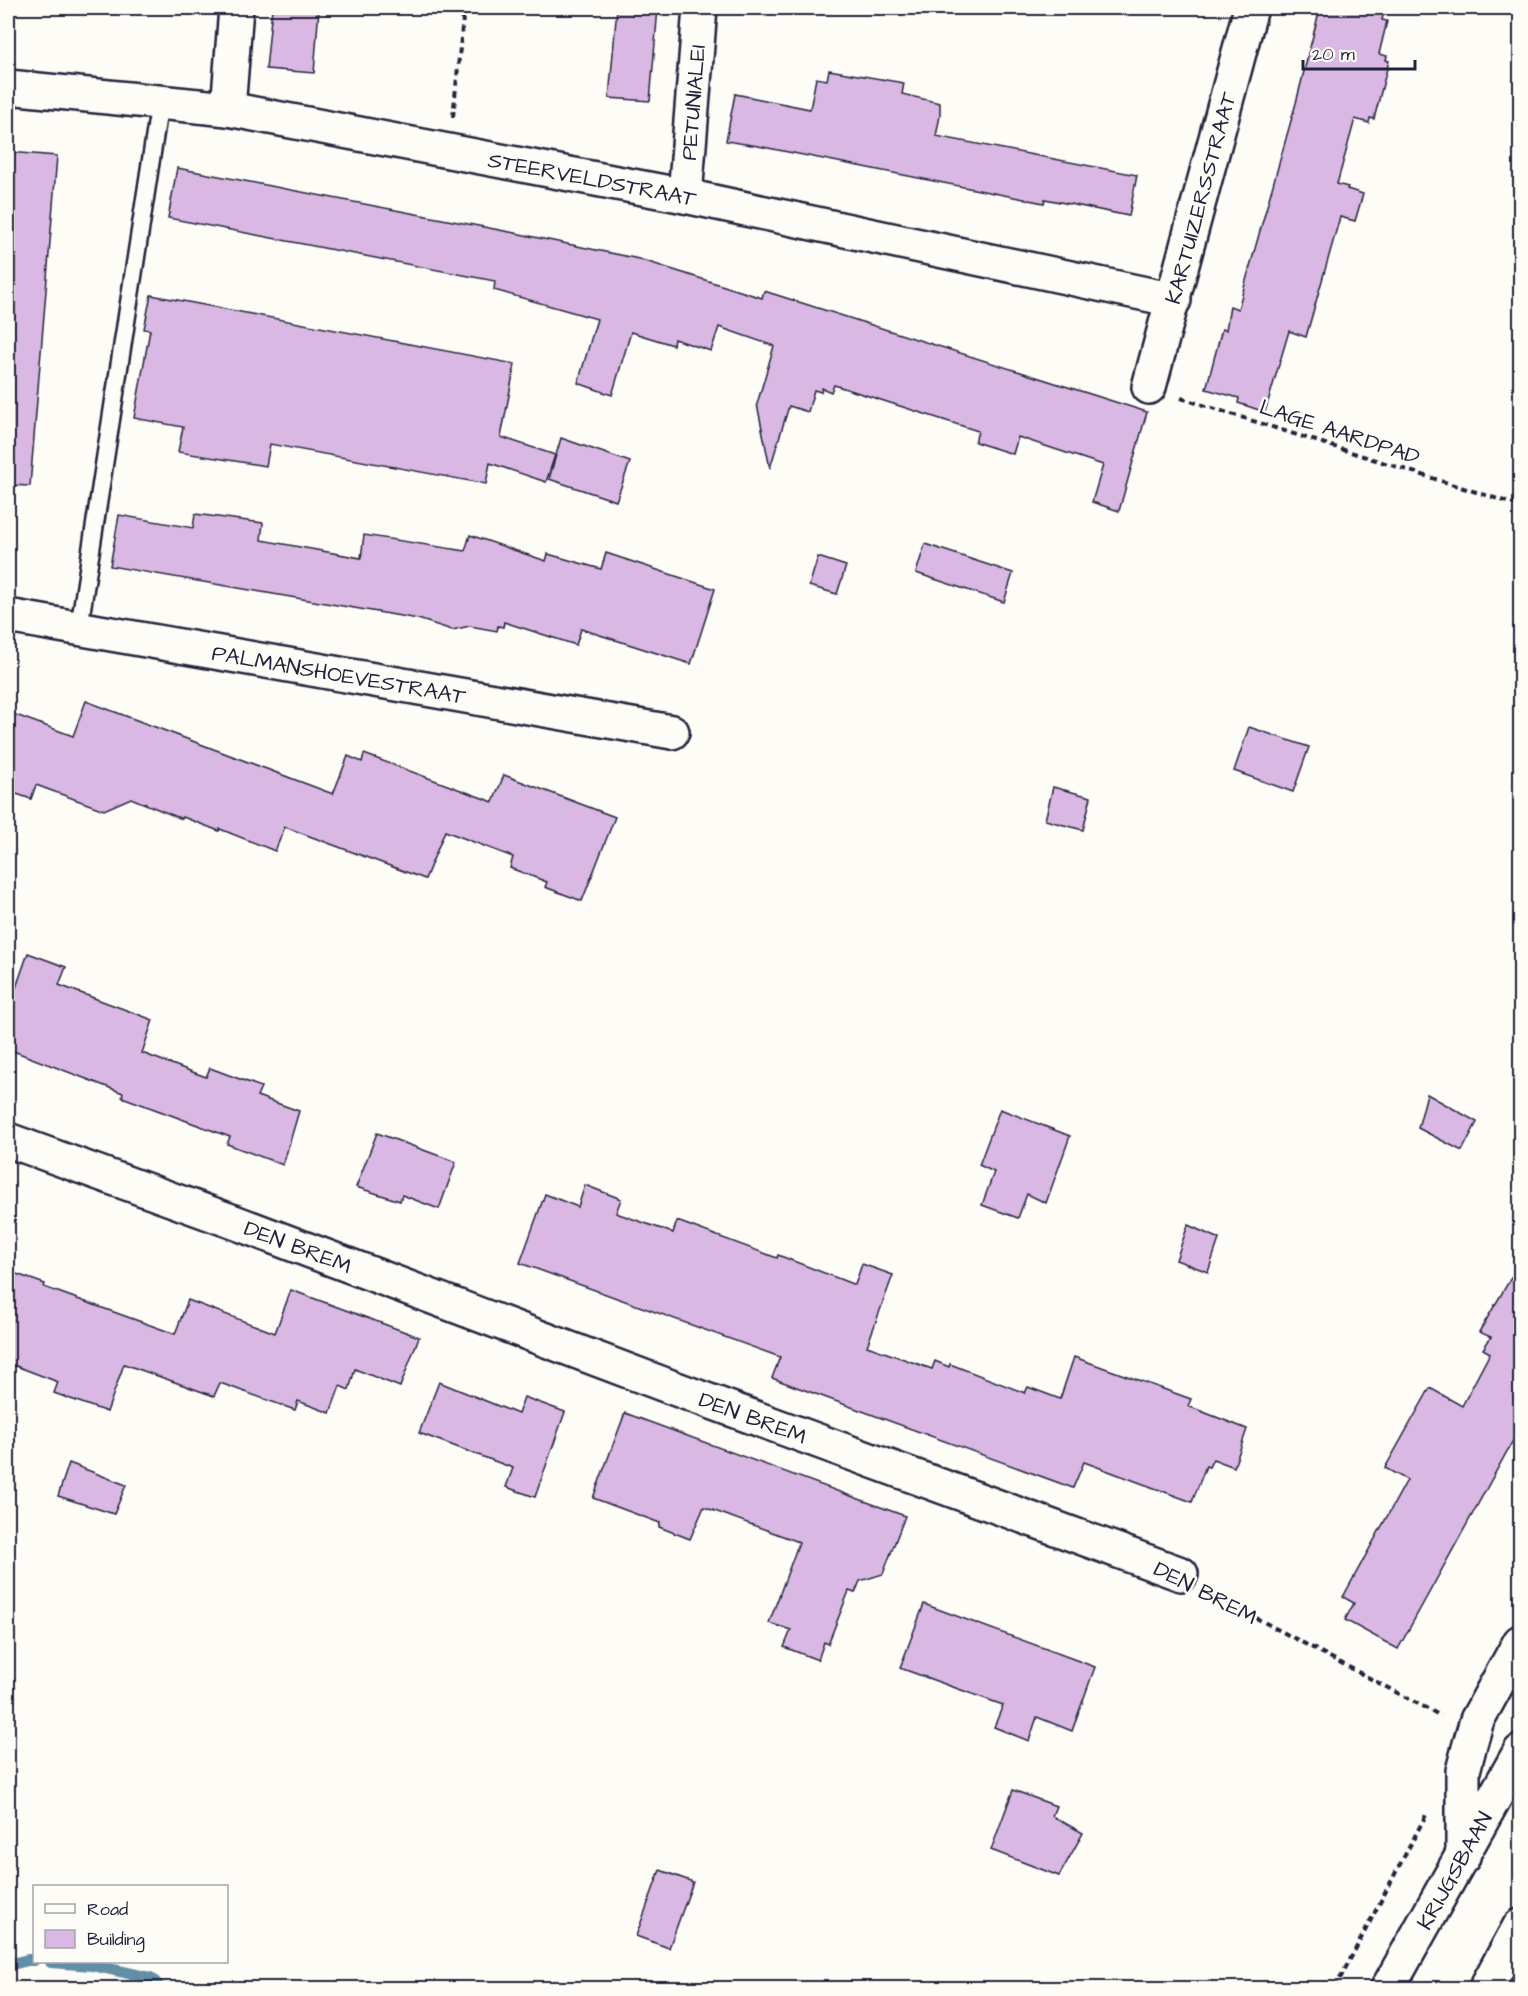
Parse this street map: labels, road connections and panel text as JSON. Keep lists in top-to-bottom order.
{
  "streets": {
    "street": [
      "PETUNIALEI",
      "STEERVELDSTRAAT",
      "KARTUIZERSSTRAAT",
      "PALMANSHOEVESTRAAT",
      "DEN BREM",
      "KRIJGSBAAN"
    ],
    "path": ["LAGE AARDPAD"]
  },
  "crossings": [
    ["PETUNIALEI", "STEERVELDSTRAAT"],
    ["STEERVELDSTRAAT", "KARTUIZERSSTRAAT"],
    ["KARTUIZERSSTRAAT", "LAGE AARDPAD"]
  ],
  "legend": ["Road", "Building"],
  "scale_bar": "20 m"
}
